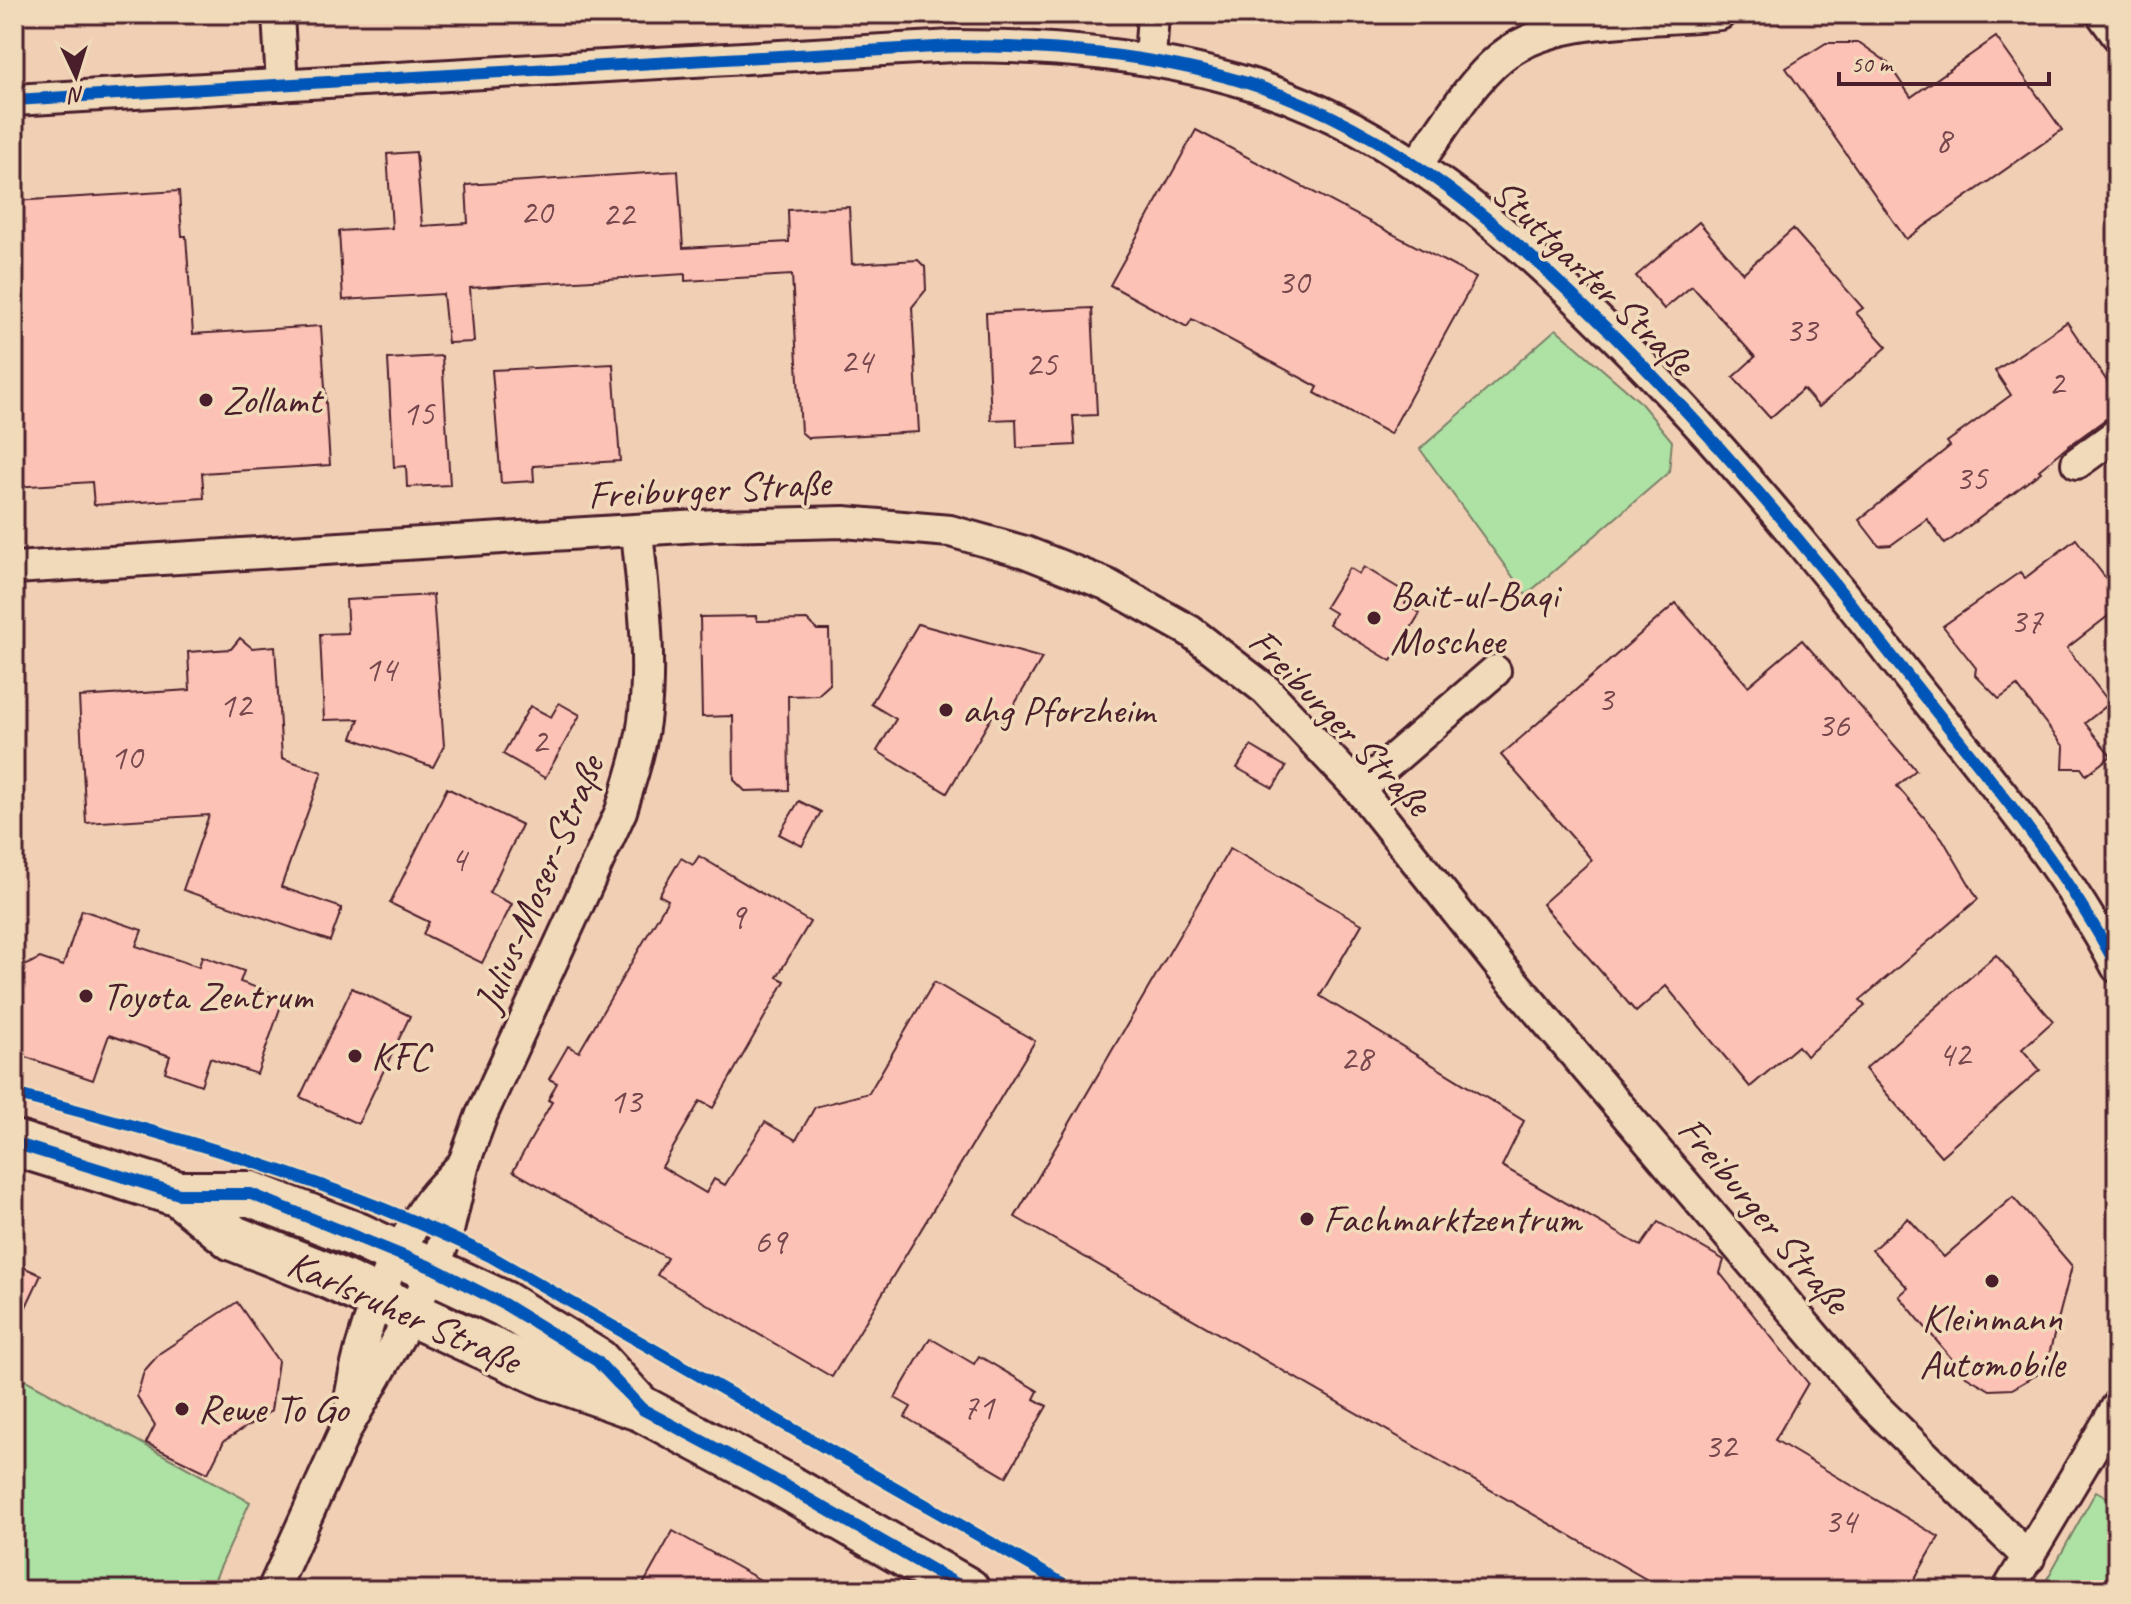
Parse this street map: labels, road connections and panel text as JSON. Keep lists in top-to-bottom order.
{
  "streets": {
    "main road": ["Karlsruher Straße"],
    "street": ["Stuttgarter Straße", "Freiburger Straße", "Julius-Moser-Straße"]
  },
  "crossings": [
    ["Freiburger Straße", "Julius-Moser-Straße"],
    ["Julius-Moser-Straße", "Karlsruher Straße"]
  ],
  "places": [
    "Zollamt",
    "Bait-ul-Baqi Moschee",
    "ahg Pforzheim",
    "Toyota Zentrum",
    "KFC",
    "Fachmarktzentrum",
    "Kleinmann Automobile",
    "Rewe To Go"
  ],
  "house_numbers": [
    "8",
    "20",
    "22",
    "30",
    "33",
    "24",
    "25",
    "2",
    "15",
    "35",
    "37",
    "14",
    "3",
    "12",
    "36",
    "2",
    "10",
    "4",
    "9",
    "42",
    "28",
    "13",
    "69",
    "71",
    "32",
    "34"
  ],
  "scale_bar": "50 m",
  "north": "bottom"
}
